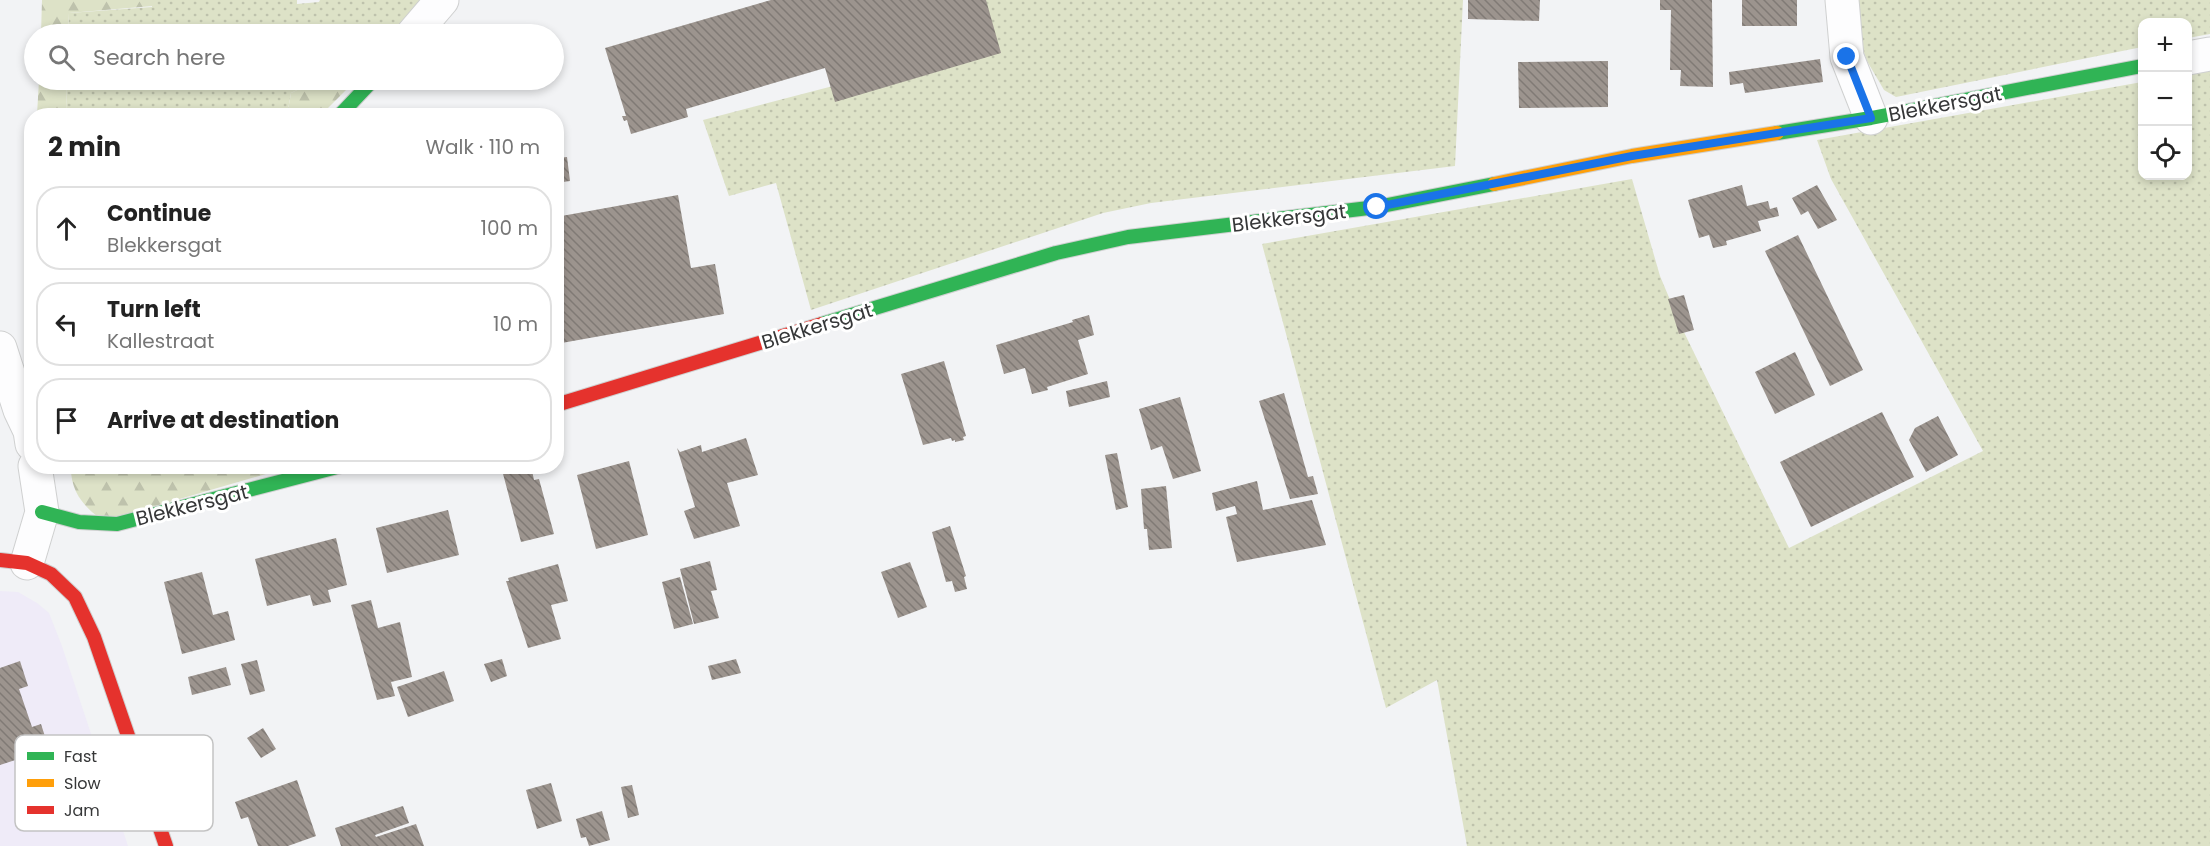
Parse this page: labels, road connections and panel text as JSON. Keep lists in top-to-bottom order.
{
  "streets": {
    "street": ["Blekkersgat"]
  },
  "legend": ["Fast", "Slow", "Jam"],
  "page": {
    "map_buttons": ["+", "−"],
    "search": "Search here",
    "heading": ["2 min", "Walk · 110 m"],
    "list": [
      ["Continue", "Blekkersgat", "100 m"],
      ["Turn left", "Kallestraat", "10 m"],
      "Arrive at destination"
    ]
  }
}
